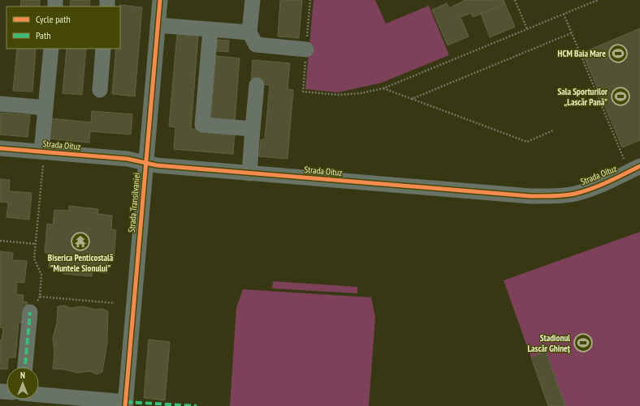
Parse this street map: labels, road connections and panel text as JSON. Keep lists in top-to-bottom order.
{
  "streets": {
    "street": ["Strada Oituz", "Strada Transilvaniei"]
  },
  "crossings": [
    ["Strada Oituz", "Strada Transilvaniei"]
  ],
  "places": {
    "sports": ["HCM Baia Mare", "Sala Sporturilor „Lascăr Pană”", "Stadionul Lascăr Ghineț"],
    "temple": ["Biserica Penticostală \"Muntele Sionului\""]
  },
  "legend": ["Cycle path", "Path"],
  "north": "top"
}
